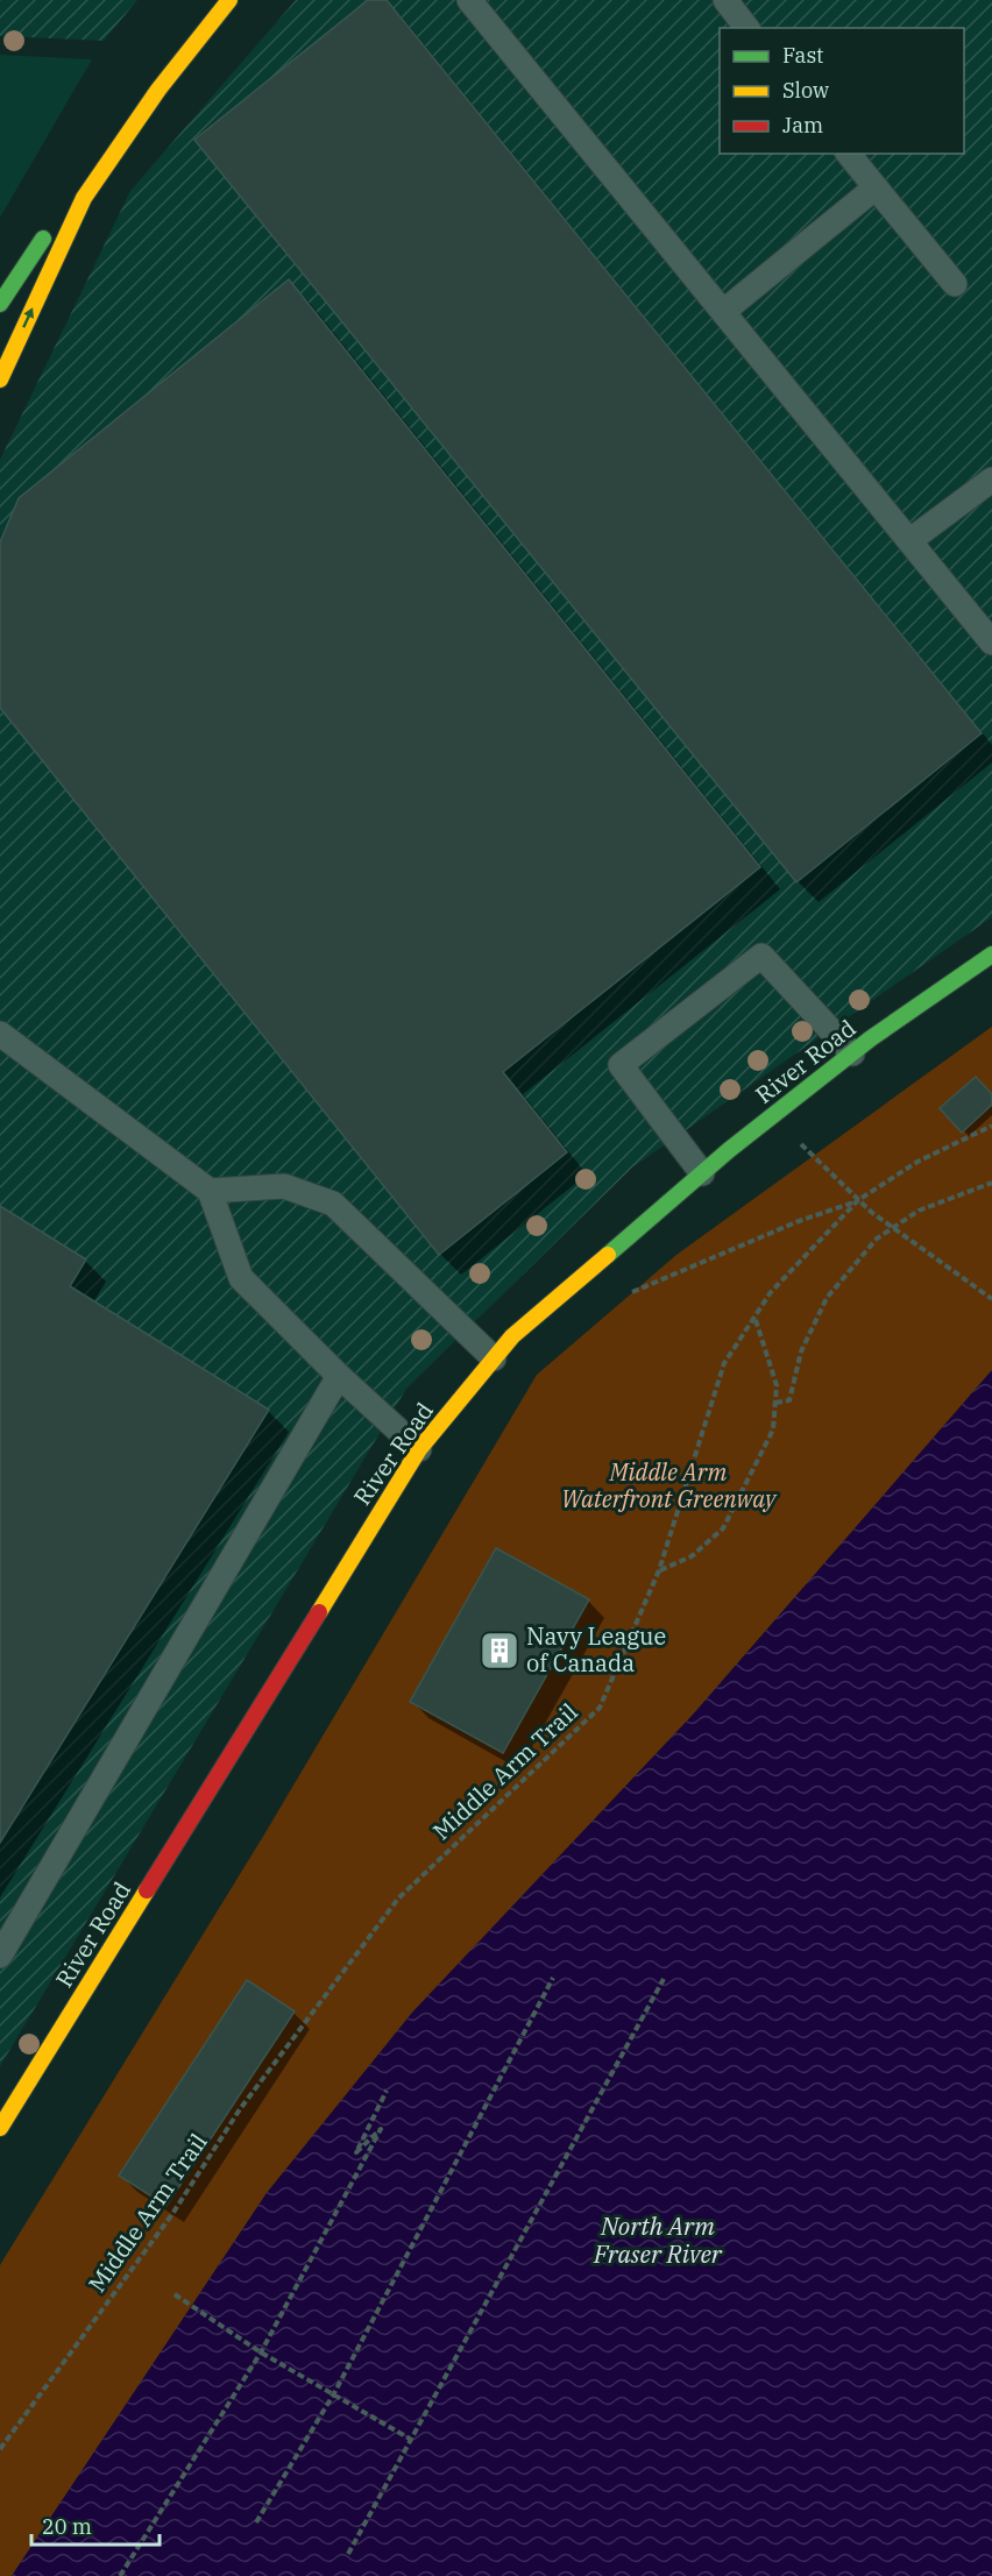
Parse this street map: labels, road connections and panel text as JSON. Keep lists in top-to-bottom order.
{
  "streets": {
    "street": ["River Road"],
    "path": ["Middle Arm Trail"]
  },
  "water": ["North Arm Fraser River"],
  "parks": ["Middle Arm Waterfront Greenway"],
  "places": {
    "building": ["Navy League of Canada"]
  },
  "legend": ["Fast", "Slow", "Jam"],
  "scale_bar": "20 m"
}
